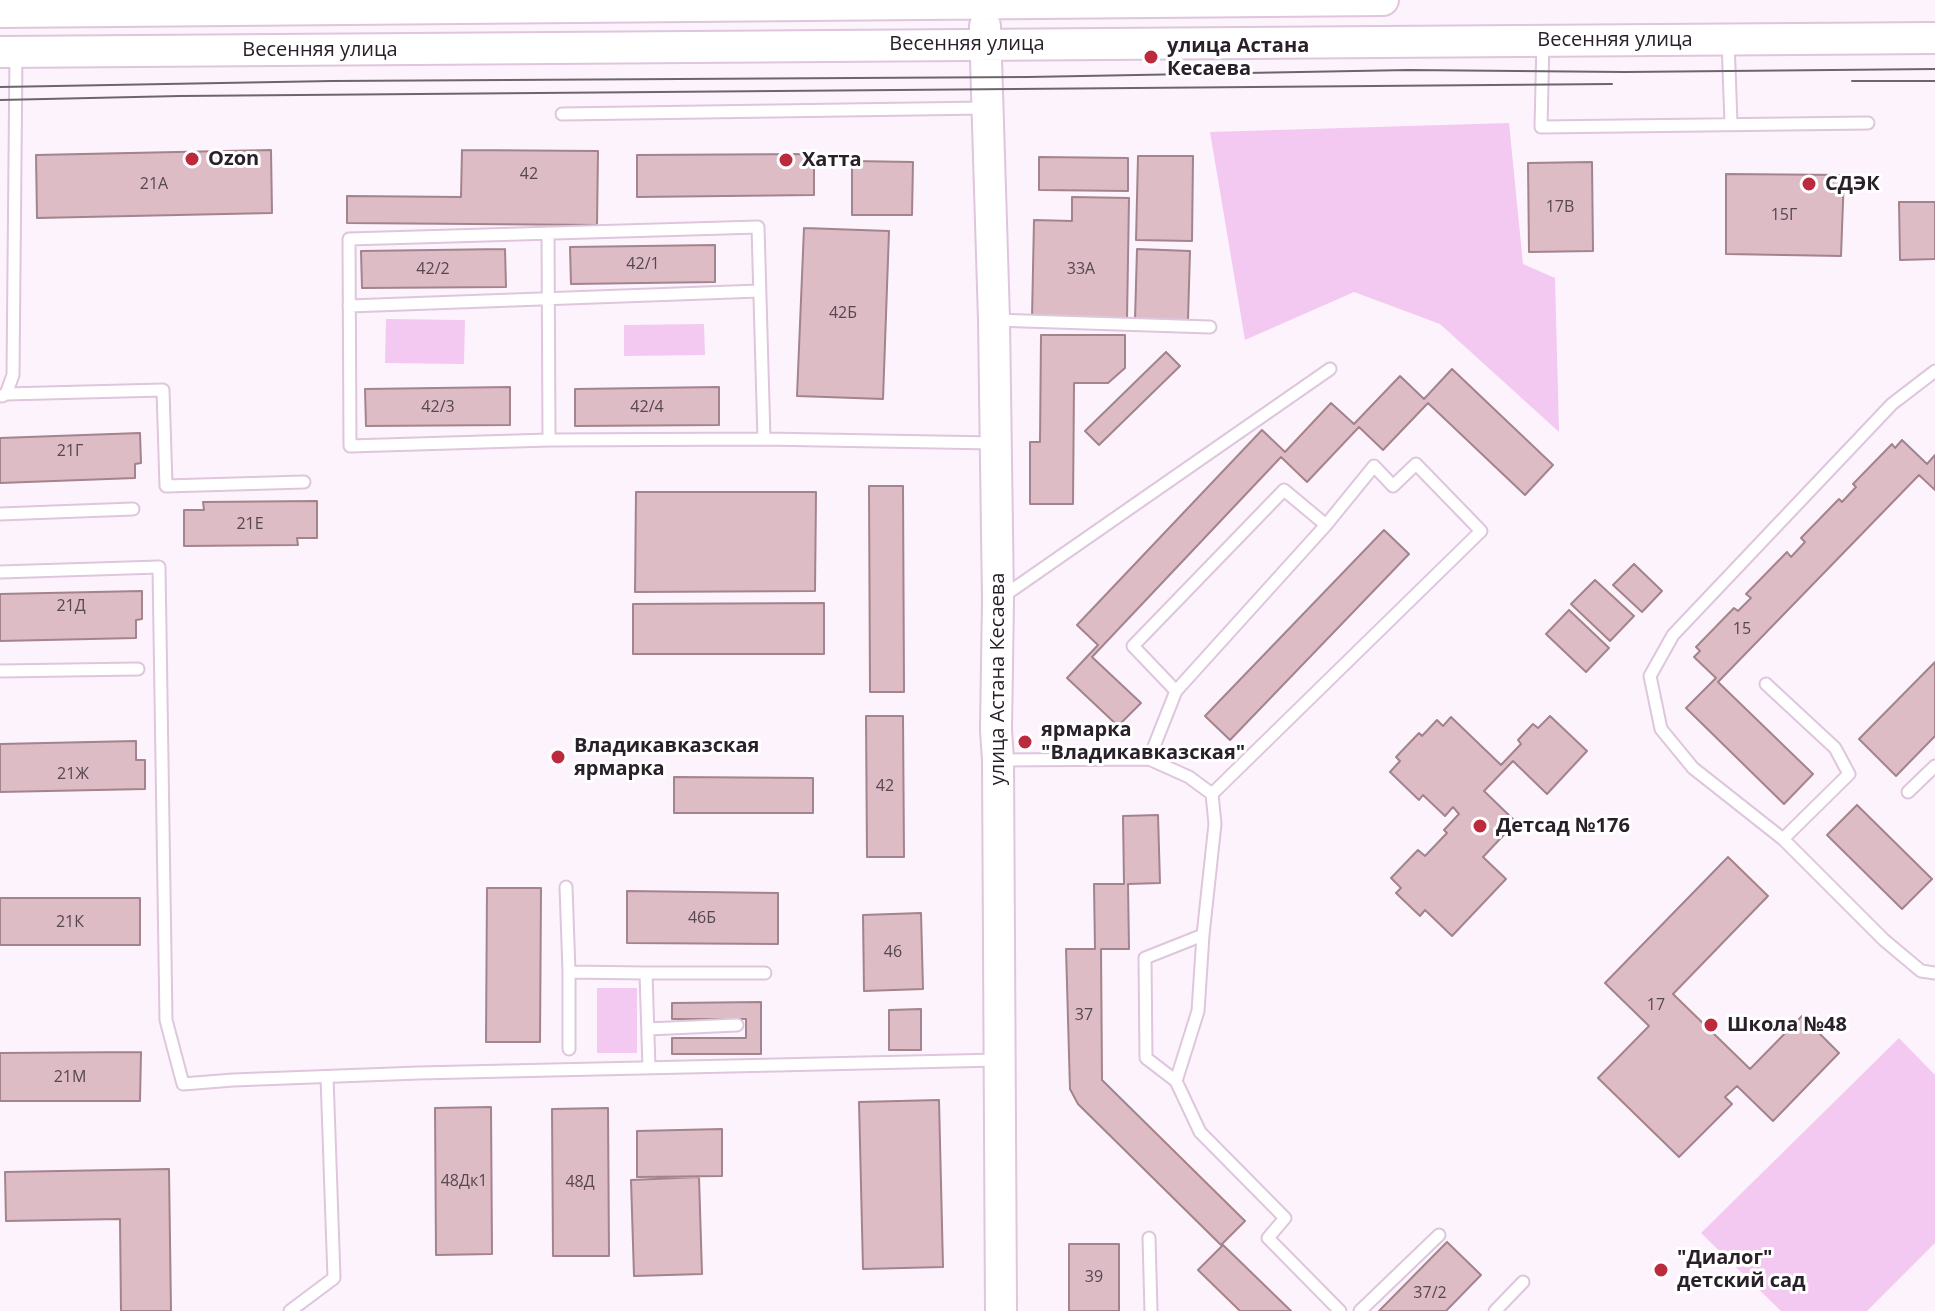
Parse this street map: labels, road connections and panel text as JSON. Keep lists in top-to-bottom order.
{
  "streets": {
    "street": ["Весенняя улица", "улица Астана Кесаева"]
  },
  "crossings": [
    ["Весенняя улица", "улица Астана Кесаева"]
  ],
  "places": [
    "улица Астана Кесаева",
    "Ozon",
    "Хатта",
    "СДЭК",
    "ярмарка \"Владикавказская\"",
    "Владикавказская ярмарка",
    "Детсад №176",
    "Школа №48",
    "\"Диалог\" детский сад"
  ],
  "house_numbers": [
    "42",
    "21А",
    "17В",
    "15Г",
    "42/1",
    "42/2",
    "33А",
    "42Б",
    "42/3",
    "42/4",
    "21Г",
    "21Е",
    "21Д",
    "15",
    "21Ж",
    "42",
    "46Б",
    "21К",
    "46",
    "17",
    "37",
    "21М",
    "48Дк1",
    "48Д",
    "39",
    "37/2"
  ]
}
